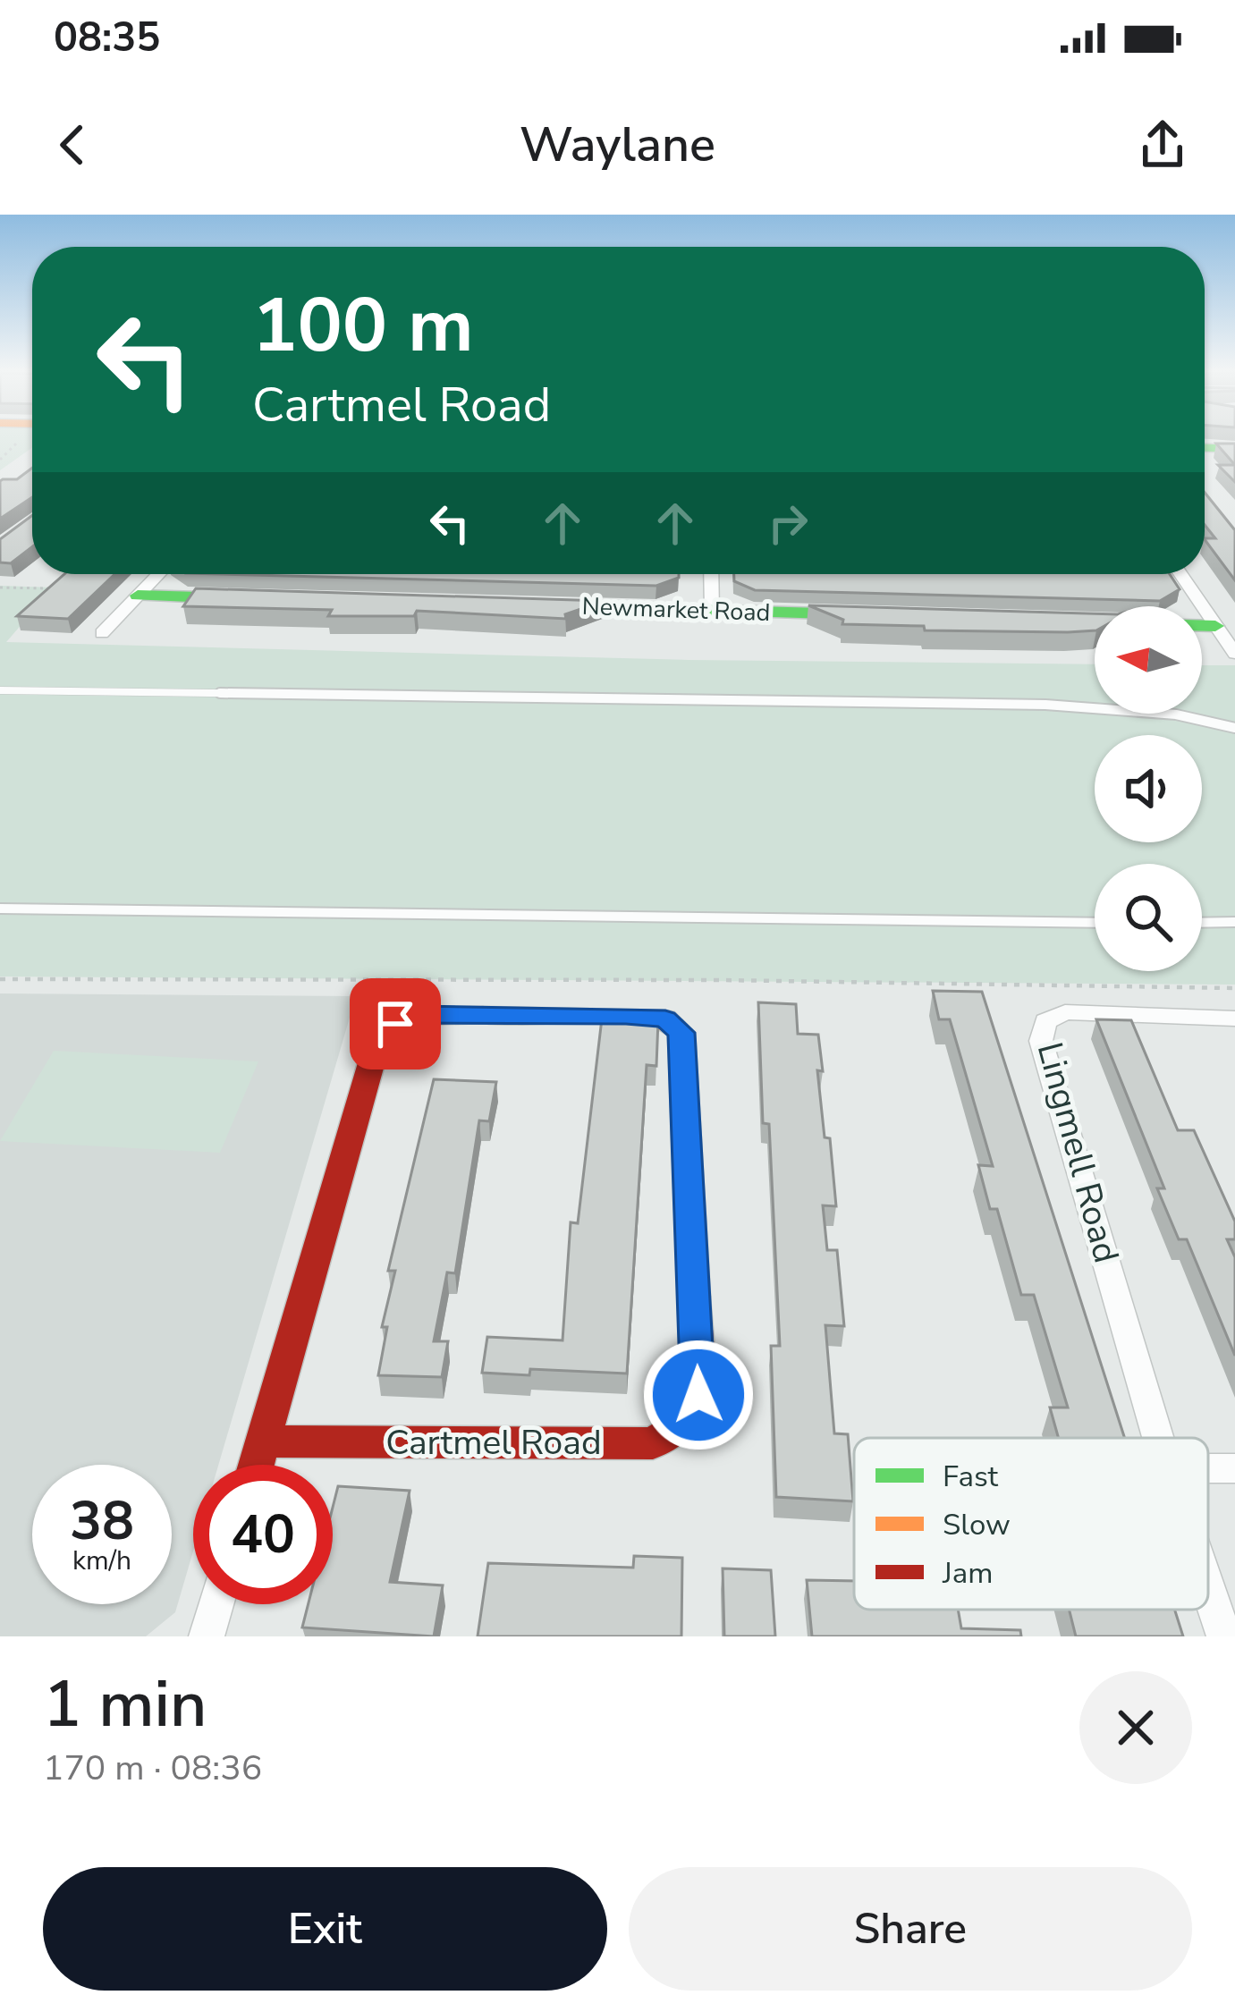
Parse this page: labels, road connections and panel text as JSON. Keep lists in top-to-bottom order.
{
  "streets": {
    "street": ["Newmarket Road", "Lingmell Road", "Cartmel Road"]
  },
  "legend": ["Fast", "Slow", "Jam"],
  "north": "left",
  "page": {
    "status": "08:35",
    "header": "Waylane",
    "turn": ["100 m", "Cartmel Road"],
    "speed": "38 km/h",
    "limit": "40",
    "heading": ["1 min", "170 m · 08:36"],
    "buttons": ["Exit", "Share"]
  }
}
